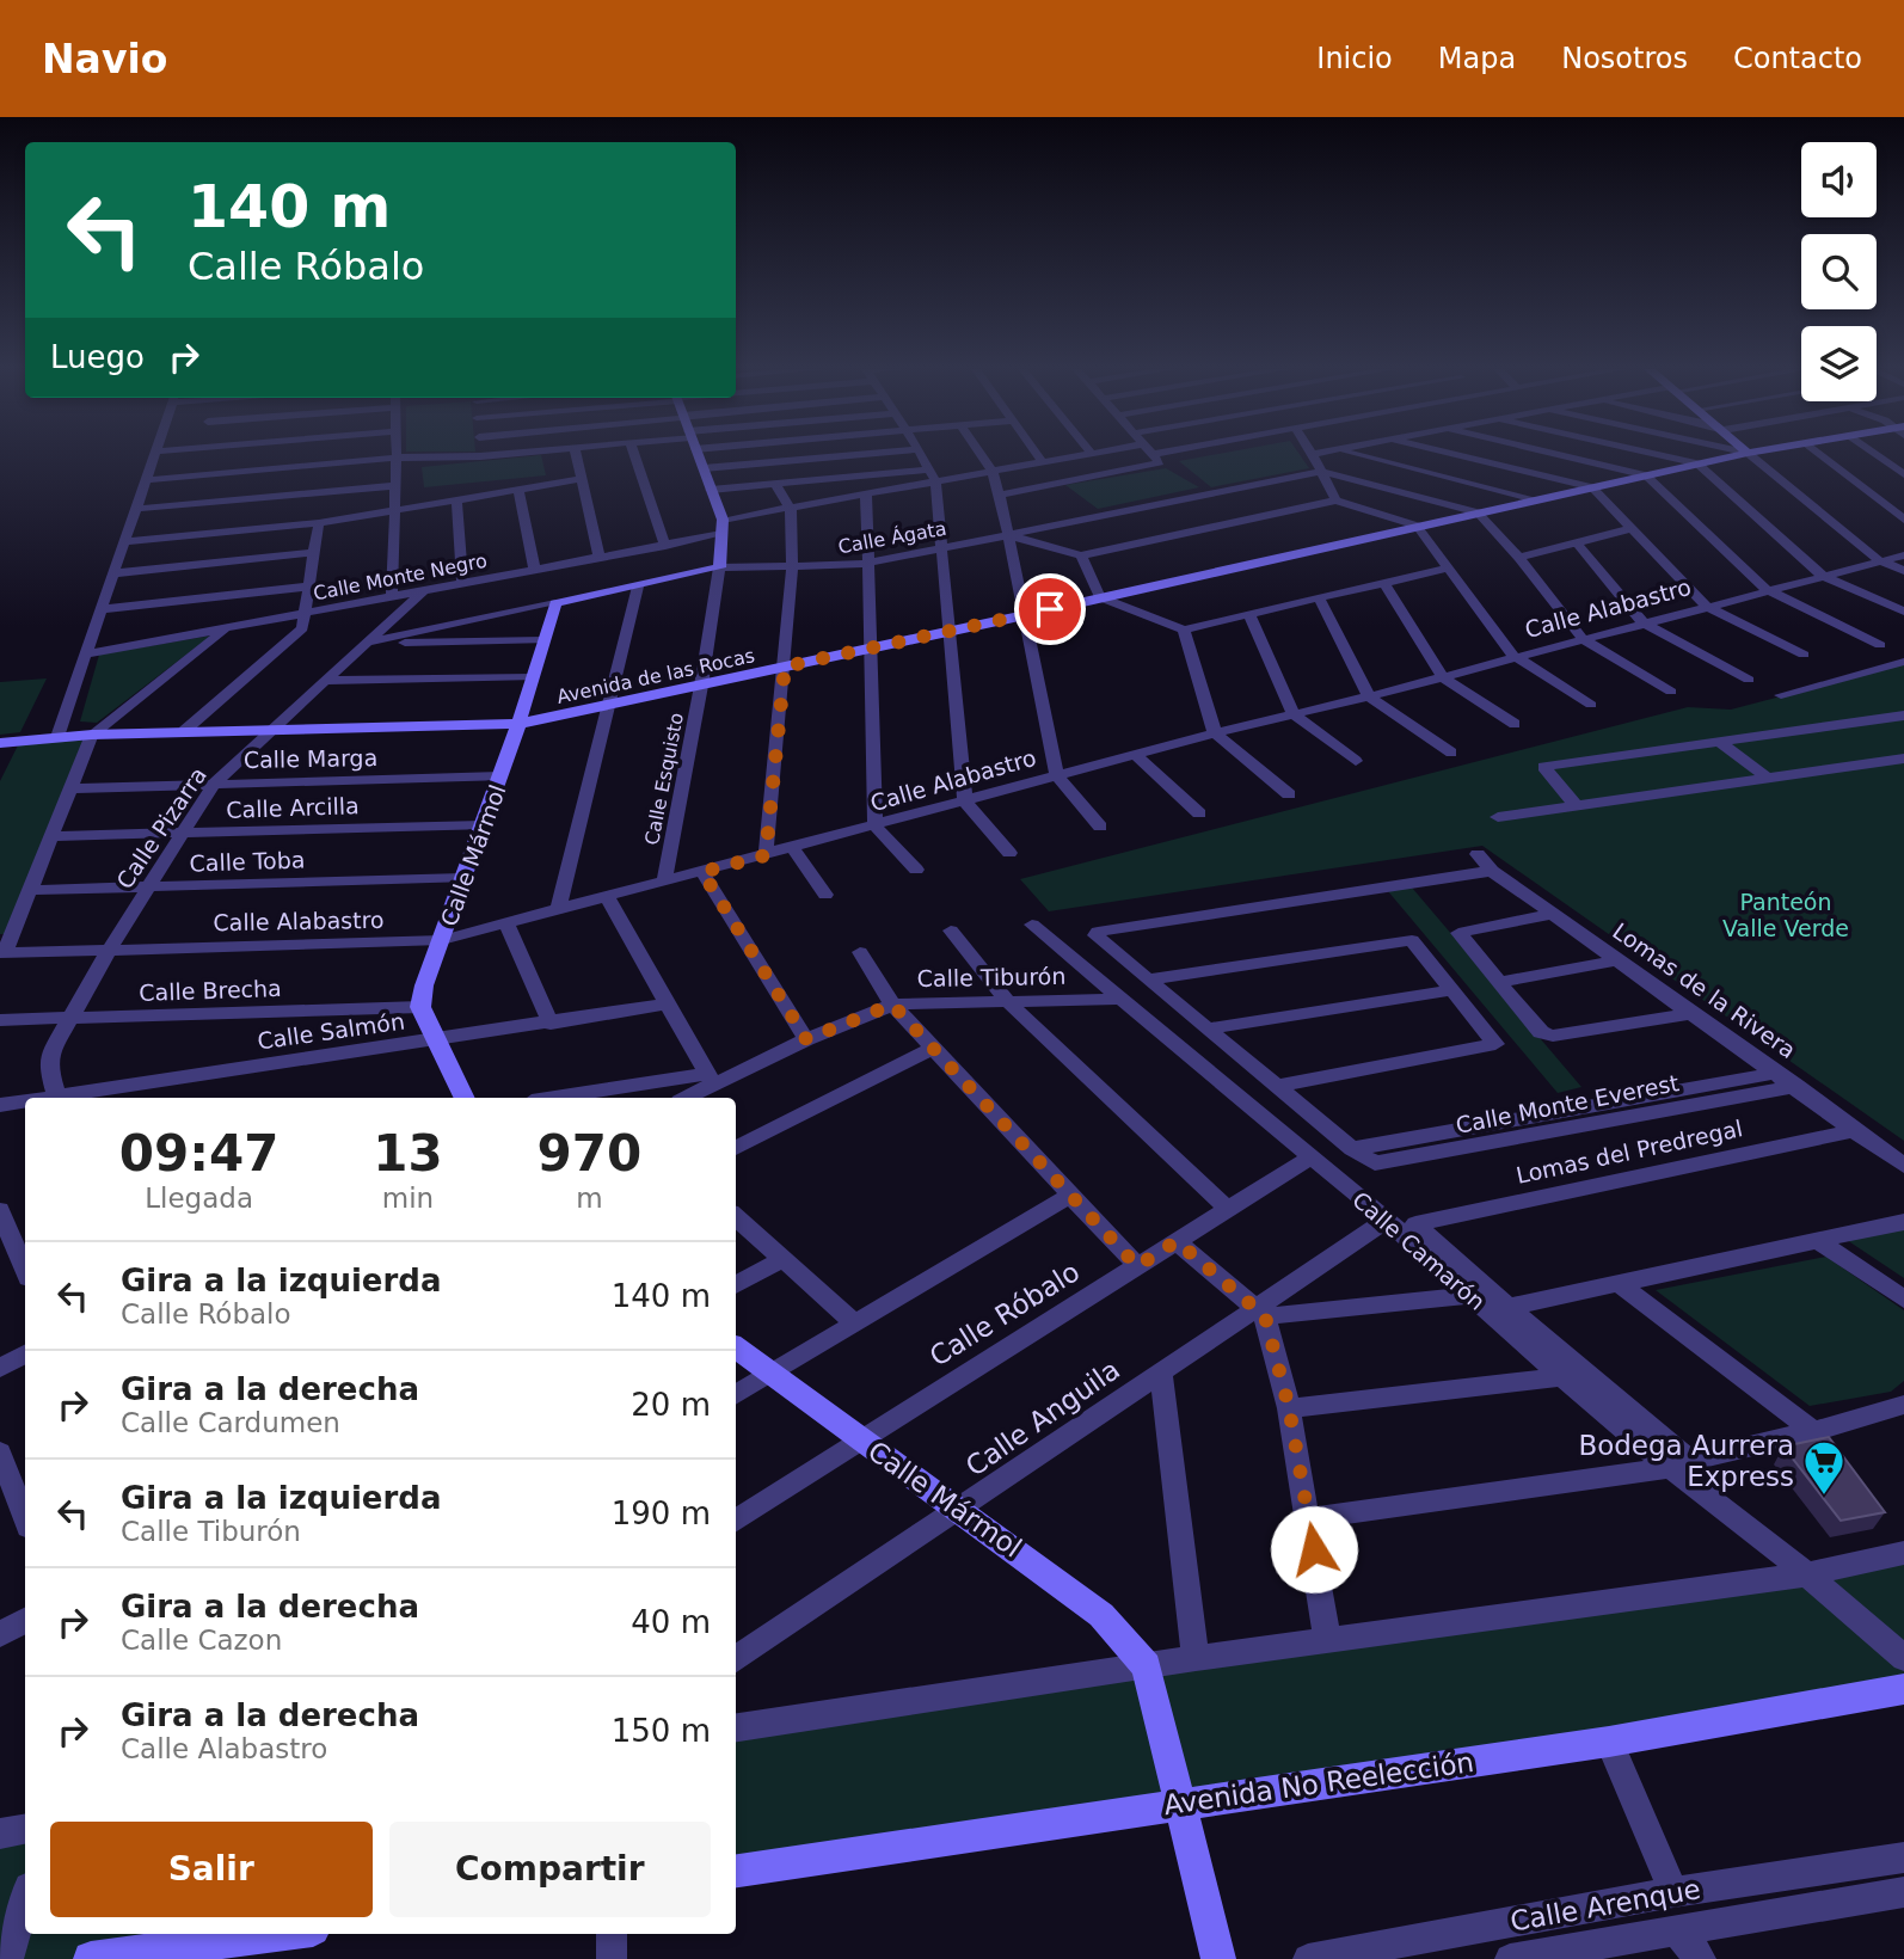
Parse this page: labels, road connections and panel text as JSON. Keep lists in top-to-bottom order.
{
  "streets": {
    "street": [
      "Calle Ágata",
      "Calle Monte Negro",
      "Calle Alabastro",
      "Avenida de las Rocas",
      "Calle Marga",
      "Calle Esquisto",
      "Calle Arcilla",
      "Calle Pizarra",
      "Calle Mármol",
      "Calle Toba",
      "Calle Tiburón",
      "Calle Brecha",
      "Lomas de la Rivera",
      "Calle Salmón",
      "Calle Monte Everest",
      "Lomas del Predregal",
      "Calle Camarón",
      "Calle Róbalo",
      "Calle Anguila",
      "Avenida No Reelección",
      "Calle Arenque"
    ]
  },
  "crossings": [
    ["Calle Ágata", "Calle Esquisto"],
    ["Calle Ágata", "Calle Pizarra"],
    ["Calle Ágata", "Calle Mármol"],
    ["Calle Monte Negro", "Calle Esquisto"],
    ["Calle Monte Negro", "Calle Pizarra"],
    ["Calle Alabastro", "Calle Esquisto"],
    ["Calle Alabastro", "Calle Pizarra"],
    ["Calle Alabastro", "Calle Mármol"],
    ["Avenida de las Rocas", "Calle Esquisto"],
    ["Avenida de las Rocas", "Calle Pizarra"],
    ["Avenida de las Rocas", "Calle Mármol"],
    ["Calle Marga", "Calle Pizarra"],
    ["Calle Marga", "Calle Mármol"],
    ["Calle Arcilla", "Calle Pizarra"],
    ["Calle Arcilla", "Calle Mármol"],
    ["Calle Pizarra", "Calle Toba"],
    ["Calle Pizarra", "Calle Brecha"],
    ["Calle Mármol", "Calle Toba"],
    ["Calle Mármol", "Calle Brecha"],
    ["Calle Mármol", "Calle Róbalo"],
    ["Calle Mármol", "Calle Anguila"],
    ["Calle Tiburón", "Calle Camarón"],
    ["Lomas de la Rivera", "Calle Monte Everest"],
    ["Lomas de la Rivera", "Lomas del Predregal"],
    ["Calle Camarón", "Calle Róbalo"],
    ["Calle Camarón", "Calle Anguila"]
  ],
  "parks": ["Panteón Valle Verde"],
  "places": {
    "supermarket": ["Bodega Aurrera Express"]
  },
  "page": {
    "header": "Navio",
    "nav": [
      "Inicio",
      "Mapa",
      "Nosotros",
      "Contacto"
    ],
    "turn": ["140 m", "Calle Róbalo"],
    "then": "Luego",
    "eta": [
      "09:47",
      "Llegada",
      "13",
      "min",
      "970",
      "m"
    ],
    "list": [
      {
        "name": "Gira a la izquierda",
        "note": "Calle Róbalo",
        "value": "140 m"
      },
      {
        "name": "Gira a la derecha",
        "note": "Calle Cardumen",
        "value": "20 m"
      },
      {
        "name": "Gira a la izquierda",
        "note": "Calle Tiburón",
        "value": "190 m"
      },
      {
        "name": "Gira a la derecha",
        "note": "Calle Cazon",
        "value": "40 m"
      },
      {
        "name": "Gira a la derecha",
        "note": "Calle Alabastro",
        "value": "150 m"
      }
    ],
    "buttons": ["Salir", "Compartir"]
  }
}
